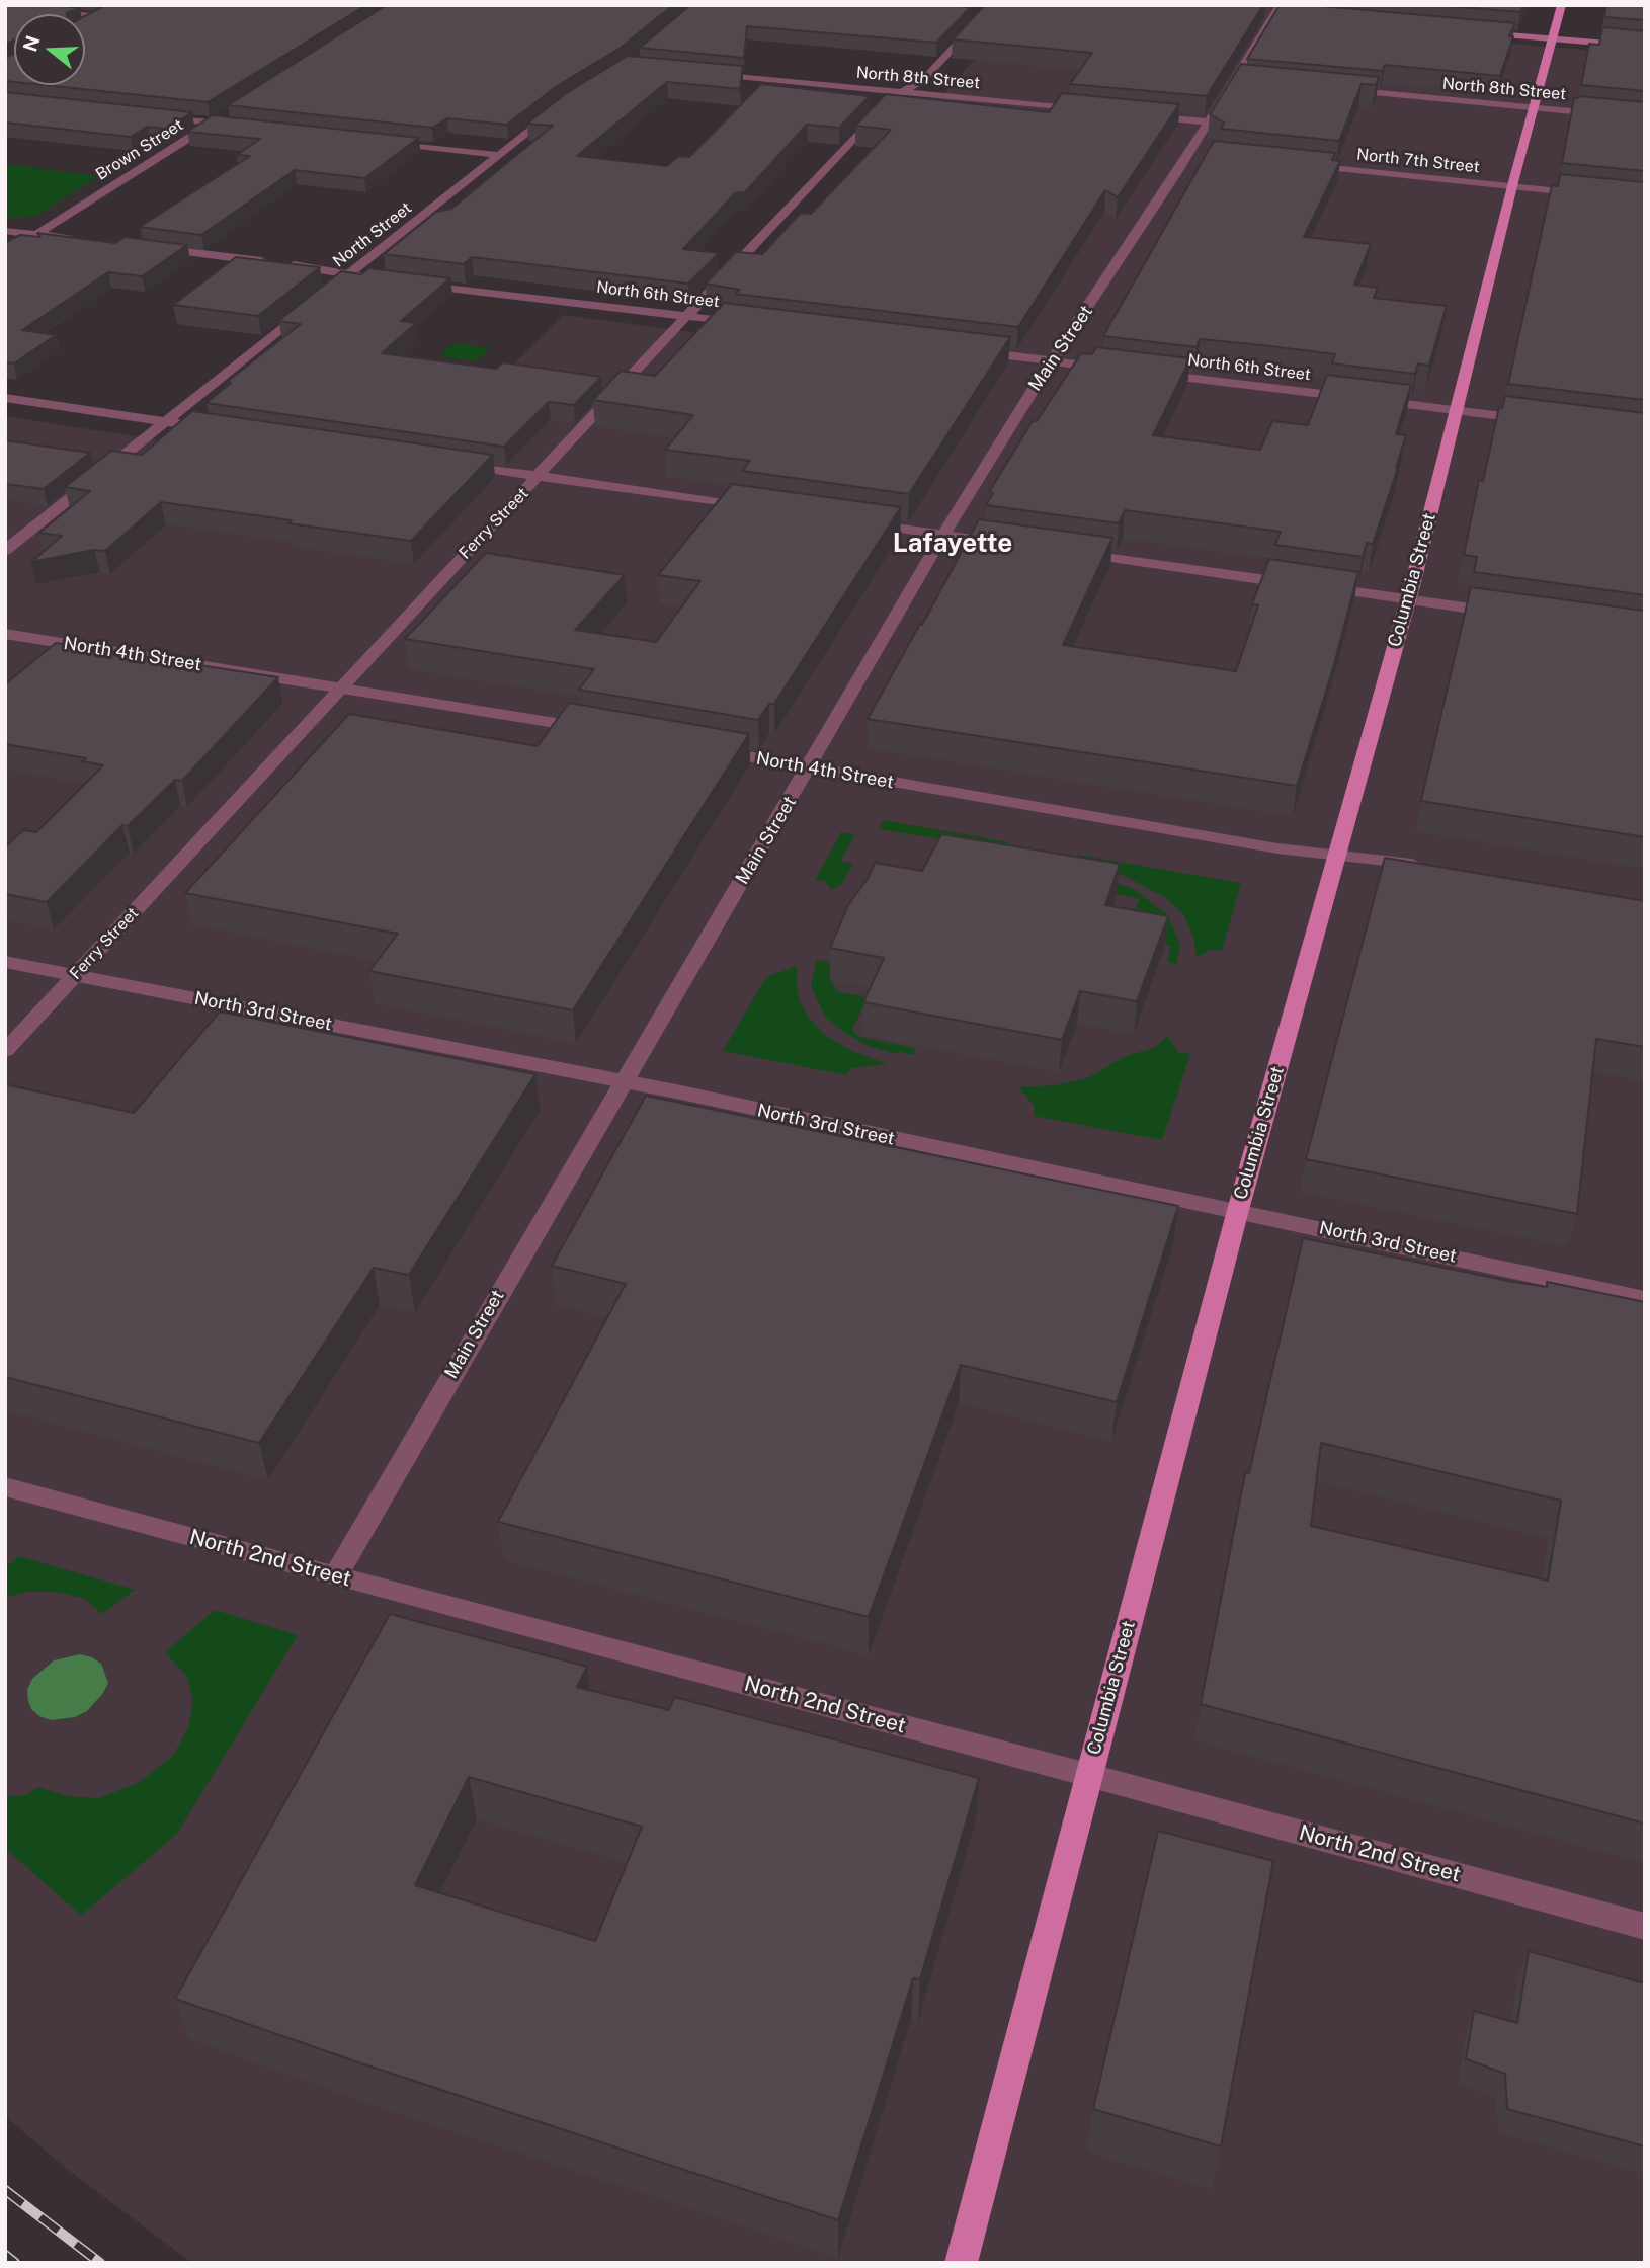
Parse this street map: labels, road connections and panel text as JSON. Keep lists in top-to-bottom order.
{
  "streets": {
    "main road": ["Columbia Street"],
    "street": [
      "North 8th Street",
      "Brown Street",
      "North 7th Street",
      "North Street",
      "North 6th Street",
      "Main Street",
      "Ferry Street",
      "North 4th Street",
      "North 3rd Street",
      "North 2nd Street"
    ]
  },
  "crossings": [
    ["North 8th Street", "Ferry Street"],
    ["North 8th Street", "Columbia Street"],
    ["North 7th Street", "Columbia Street"],
    ["North 6th Street", "Ferry Street"],
    ["North 6th Street", "Columbia Street"],
    ["Main Street", "North 4th Street"],
    ["Main Street", "North 3rd Street"],
    ["Main Street", "North 2nd Street"],
    ["Ferry Street", "North 4th Street"],
    ["Ferry Street", "North 3rd Street"],
    ["Columbia Street", "North 4th Street"],
    ["Columbia Street", "North 3rd Street"],
    ["Columbia Street", "North 2nd Street"]
  ],
  "districts": ["Lafayette"],
  "north": "left"
}
